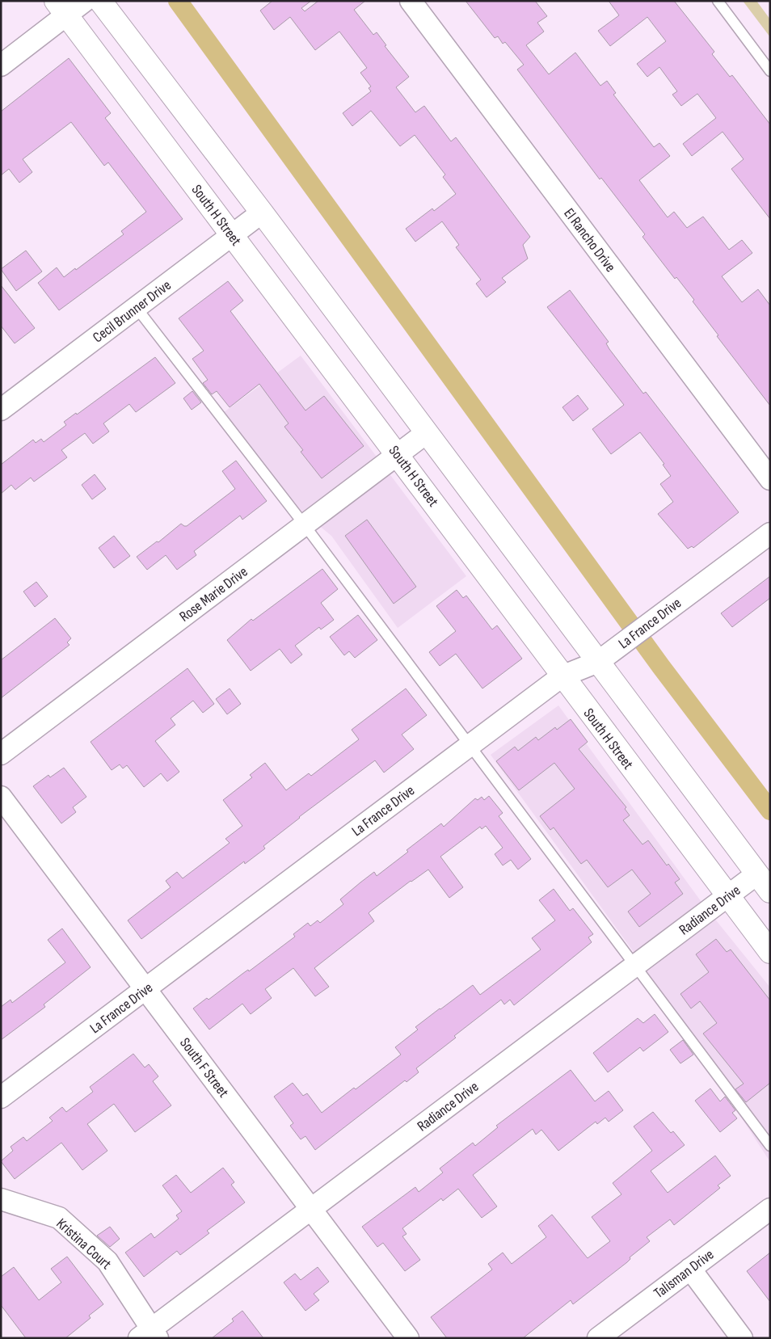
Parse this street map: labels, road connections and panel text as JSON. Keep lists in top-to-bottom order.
{
  "streets": {
    "street": [
      "South H Street",
      "El Rancho Drive",
      "Cecil Brunner Drive",
      "Rose Marie Drive",
      "La France Drive",
      "Radiance Drive",
      "South F Street",
      "Kristina Court",
      "Talisman Drive"
    ]
  },
  "crossings": [
    ["South H Street", "Cecil Brunner Drive"],
    ["South H Street", "Rose Marie Drive"],
    ["South H Street", "La France Drive"],
    ["South H Street", "Radiance Drive"],
    ["La France Drive", "South F Street"],
    ["Radiance Drive", "South F Street"],
    ["Radiance Drive", "Kristina Court"]
  ]
}
